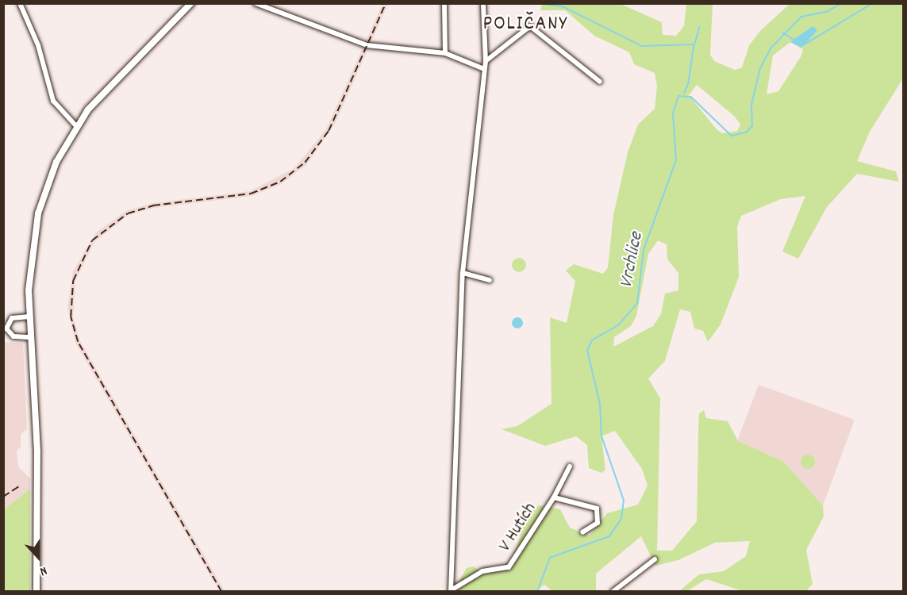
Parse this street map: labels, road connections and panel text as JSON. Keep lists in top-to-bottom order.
{
  "streets": {
    "street": ["V Hutích"]
  },
  "districts": ["POLIČANY"],
  "water": ["Vrchlice"],
  "north": "bottom"
}
